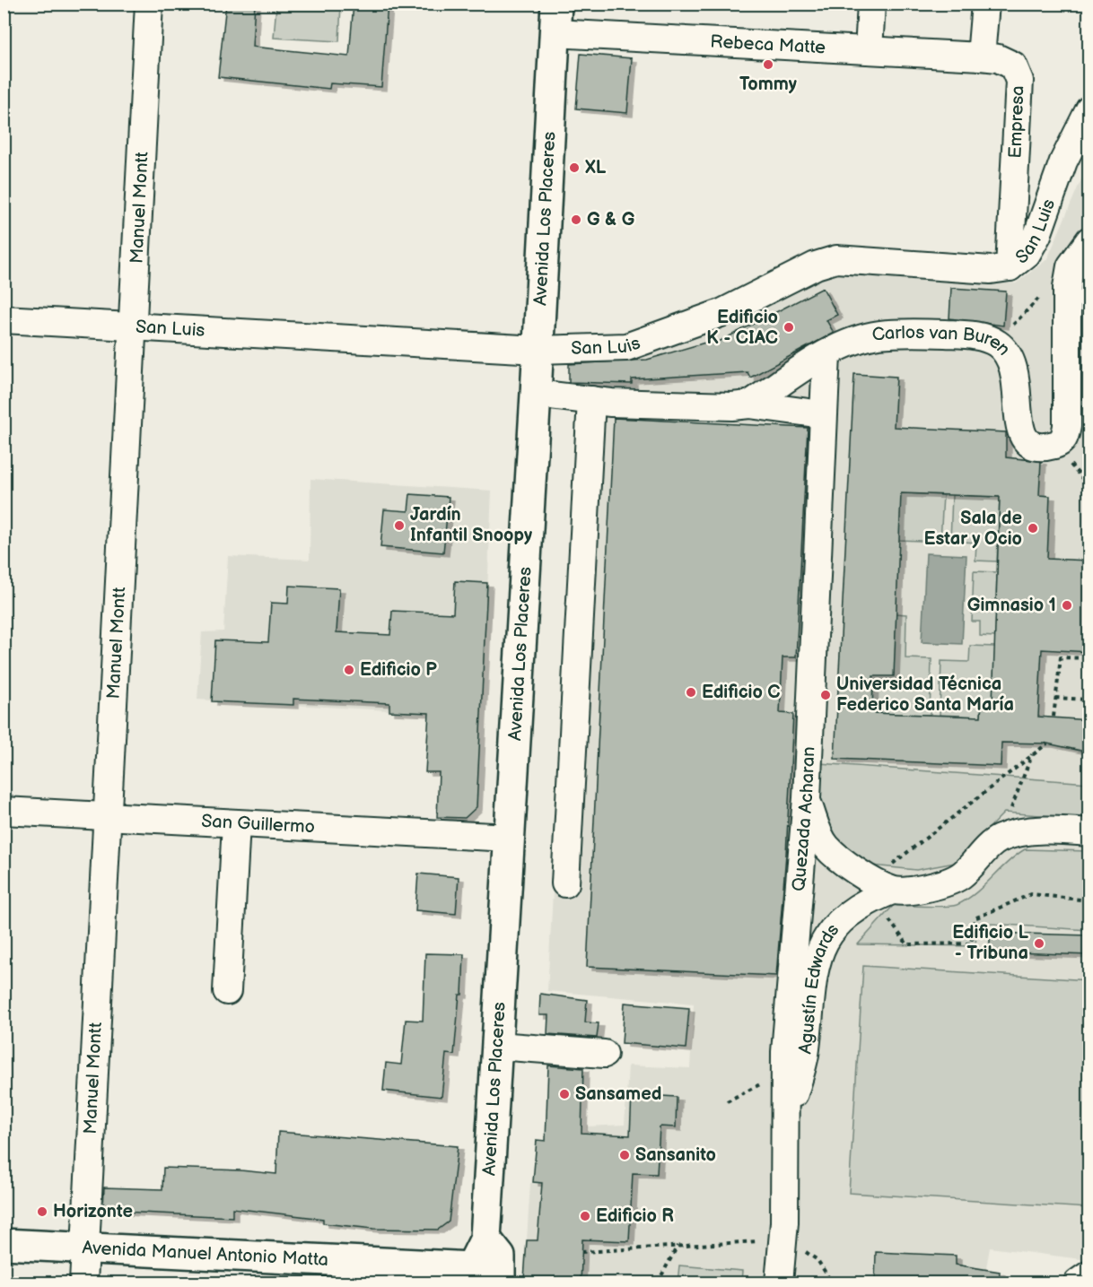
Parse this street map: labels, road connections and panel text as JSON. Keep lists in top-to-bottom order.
{
  "streets": {
    "main road": ["Avenida Los Placeres", "Avenida Manuel Antonio Matta"],
    "street": [
      "Rebeca Matte",
      "Empresa",
      "Manuel Montt",
      "San Luis",
      "Carlos van Buren",
      "Quezada Acharan",
      "San Guillermo",
      "Agustín Edwards"
    ]
  },
  "crossings": [
    ["Rebeca Matte", "Empresa"],
    ["Rebeca Matte", "Avenida Los Placeres"],
    ["Empresa", "San Luis"],
    ["Manuel Montt", "San Luis"],
    ["Manuel Montt", "San Guillermo"],
    ["Manuel Montt", "Avenida Manuel Antonio Matta"],
    ["Avenida Los Placeres", "San Luis"],
    ["Avenida Los Placeres", "San Guillermo"],
    ["Avenida Los Placeres", "Avenida Manuel Antonio Matta"],
    ["Carlos van Buren", "Quezada Acharan"],
    ["Quezada Acharan", "Agustín Edwards"]
  ],
  "places": [
    "Tommy",
    "XL",
    "G & G",
    "Edificio K - CIAC",
    "Jardín Infantil Snoopy",
    "Sala de Estar y Ocio",
    "Gimnasio 1",
    "Edificio P",
    "Edificio C",
    "Universidad Técnica Federico Santa María",
    "Edificio L - Tribuna",
    "Sansamed",
    "Sansanito",
    "Horizonte",
    "Edificio R"
  ]
}
